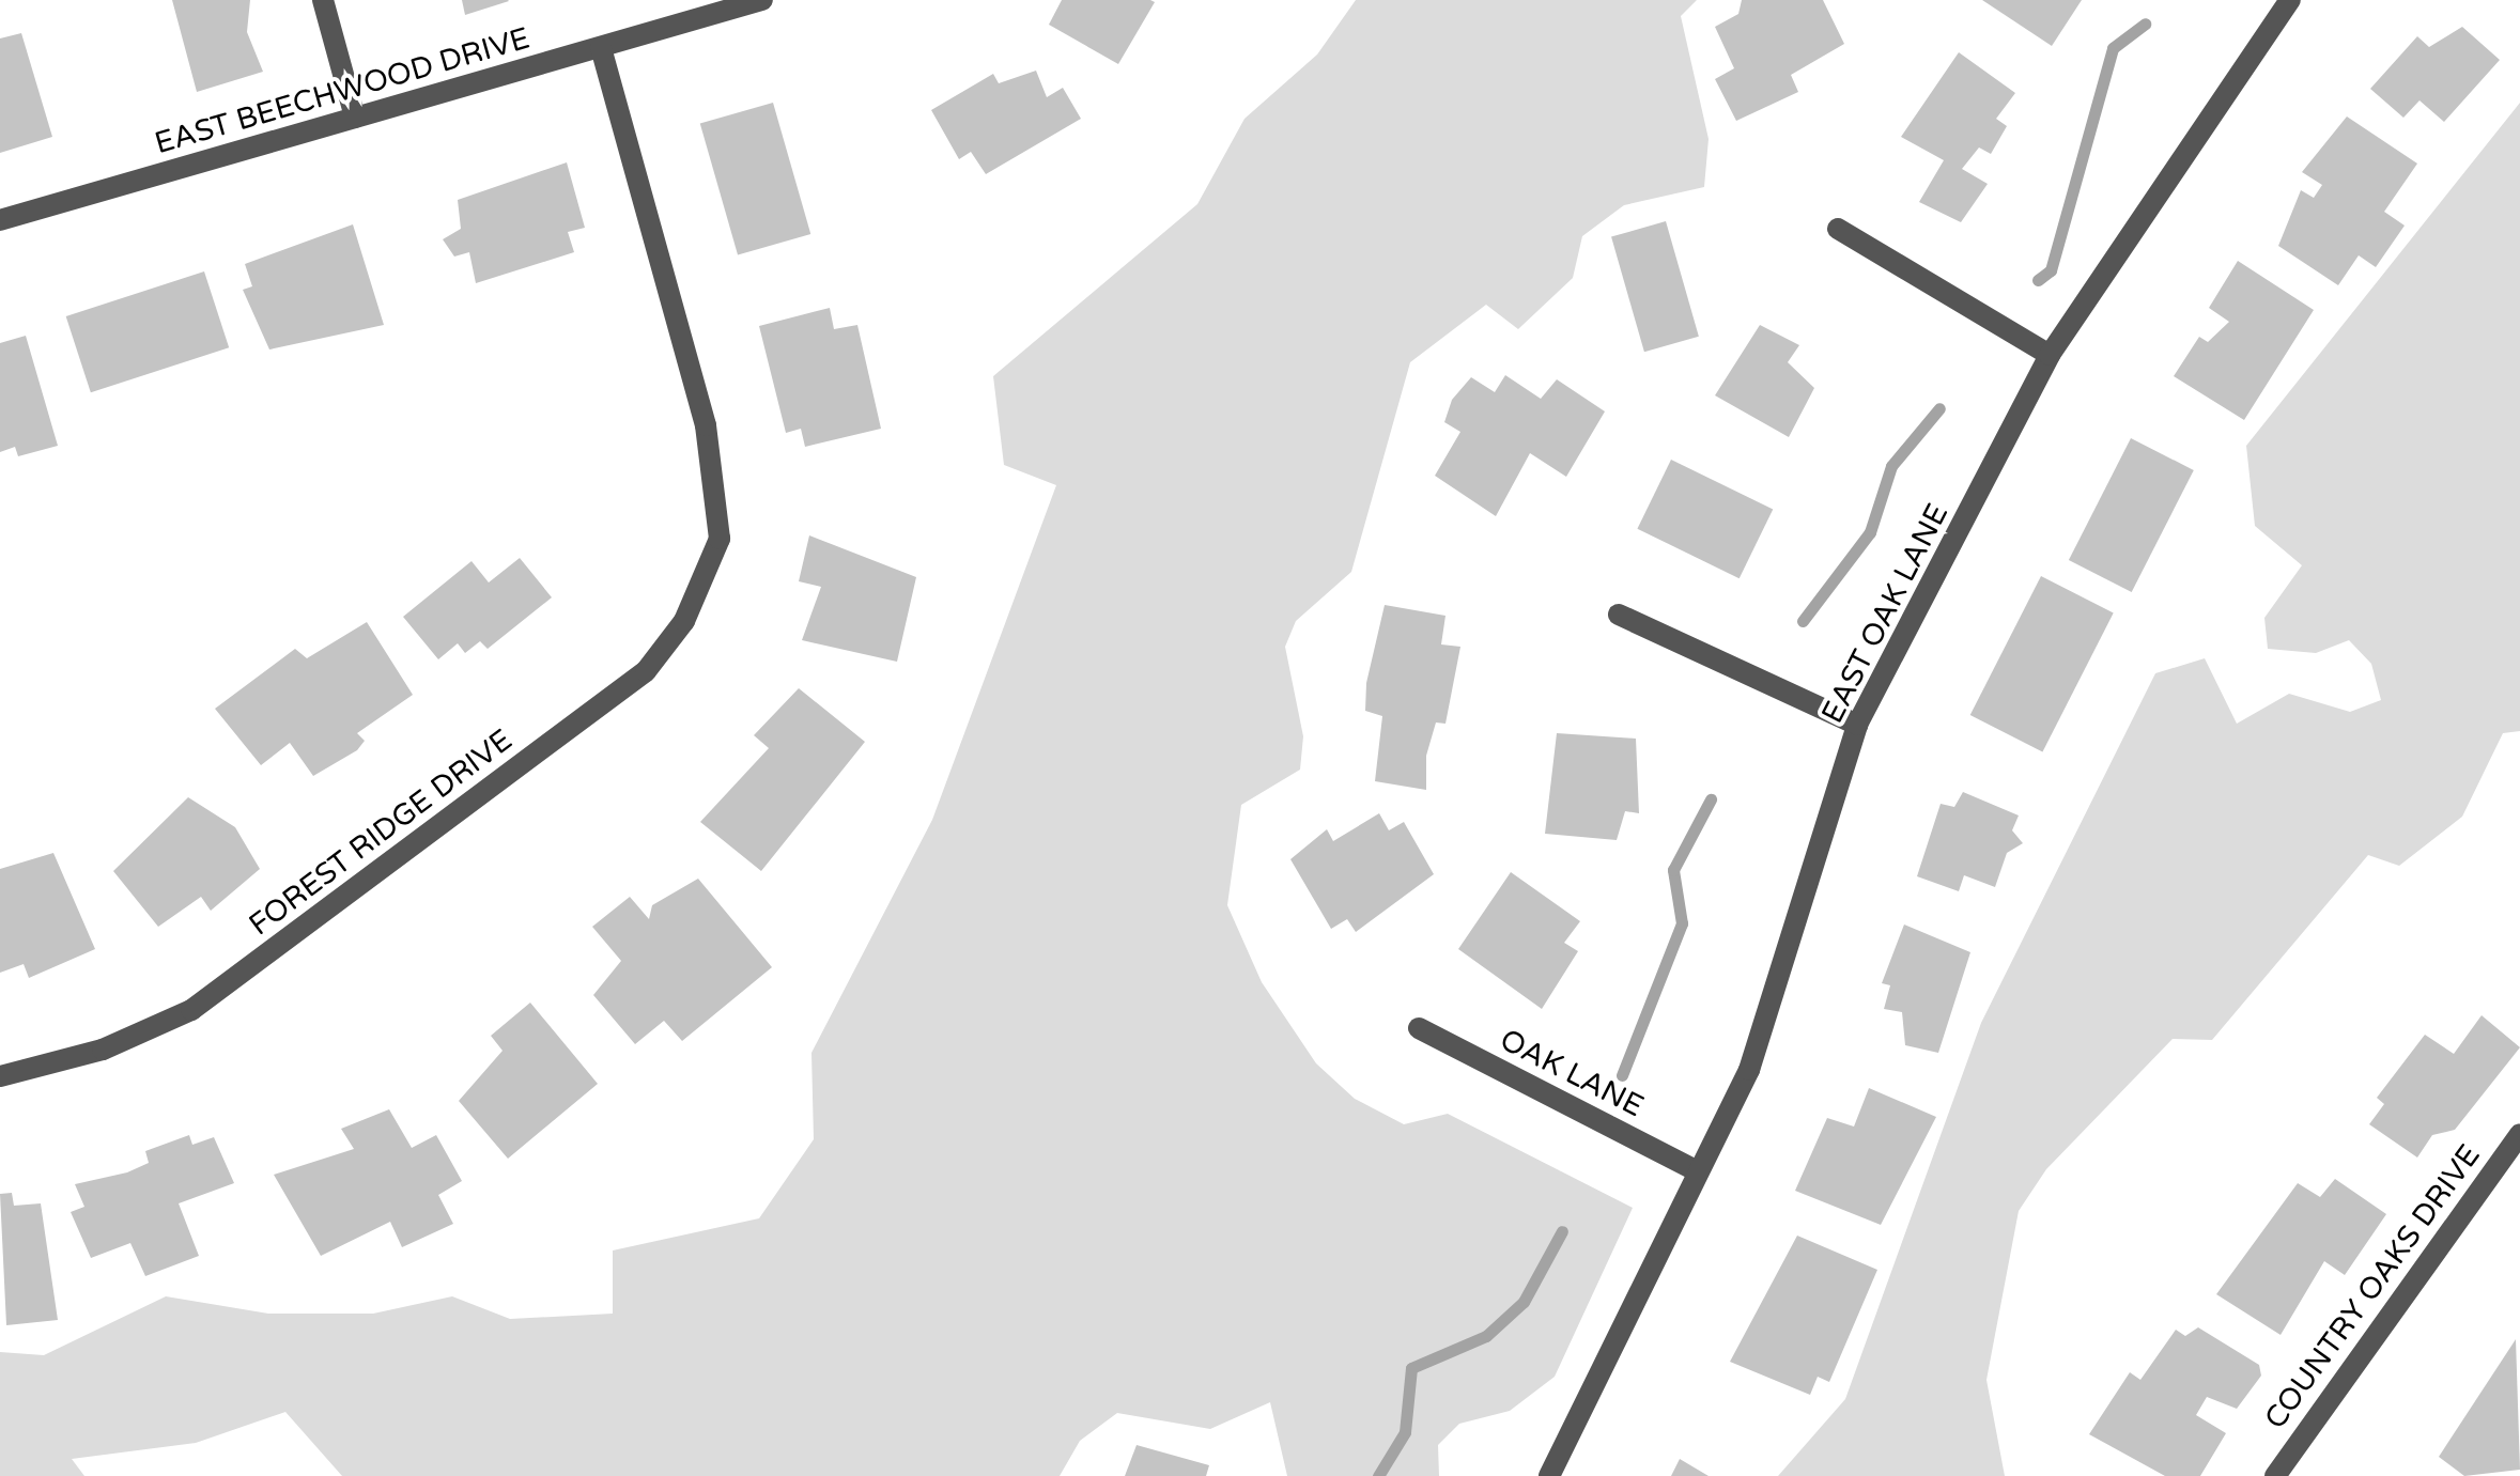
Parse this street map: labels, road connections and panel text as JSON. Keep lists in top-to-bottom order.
{
  "streets": {
    "street": [
      "EAST BEECHWOOD DRIVE",
      "EAST OAK LANE",
      "FOREST RIDGE DRIVE",
      "OAK LANE",
      "COUNTRY OAKS DRIVE"
    ]
  },
  "crossings": [
    ["EAST BEECHWOOD DRIVE", "FOREST RIDGE DRIVE"],
    ["EAST OAK LANE", "OAK LANE"]
  ]
}
